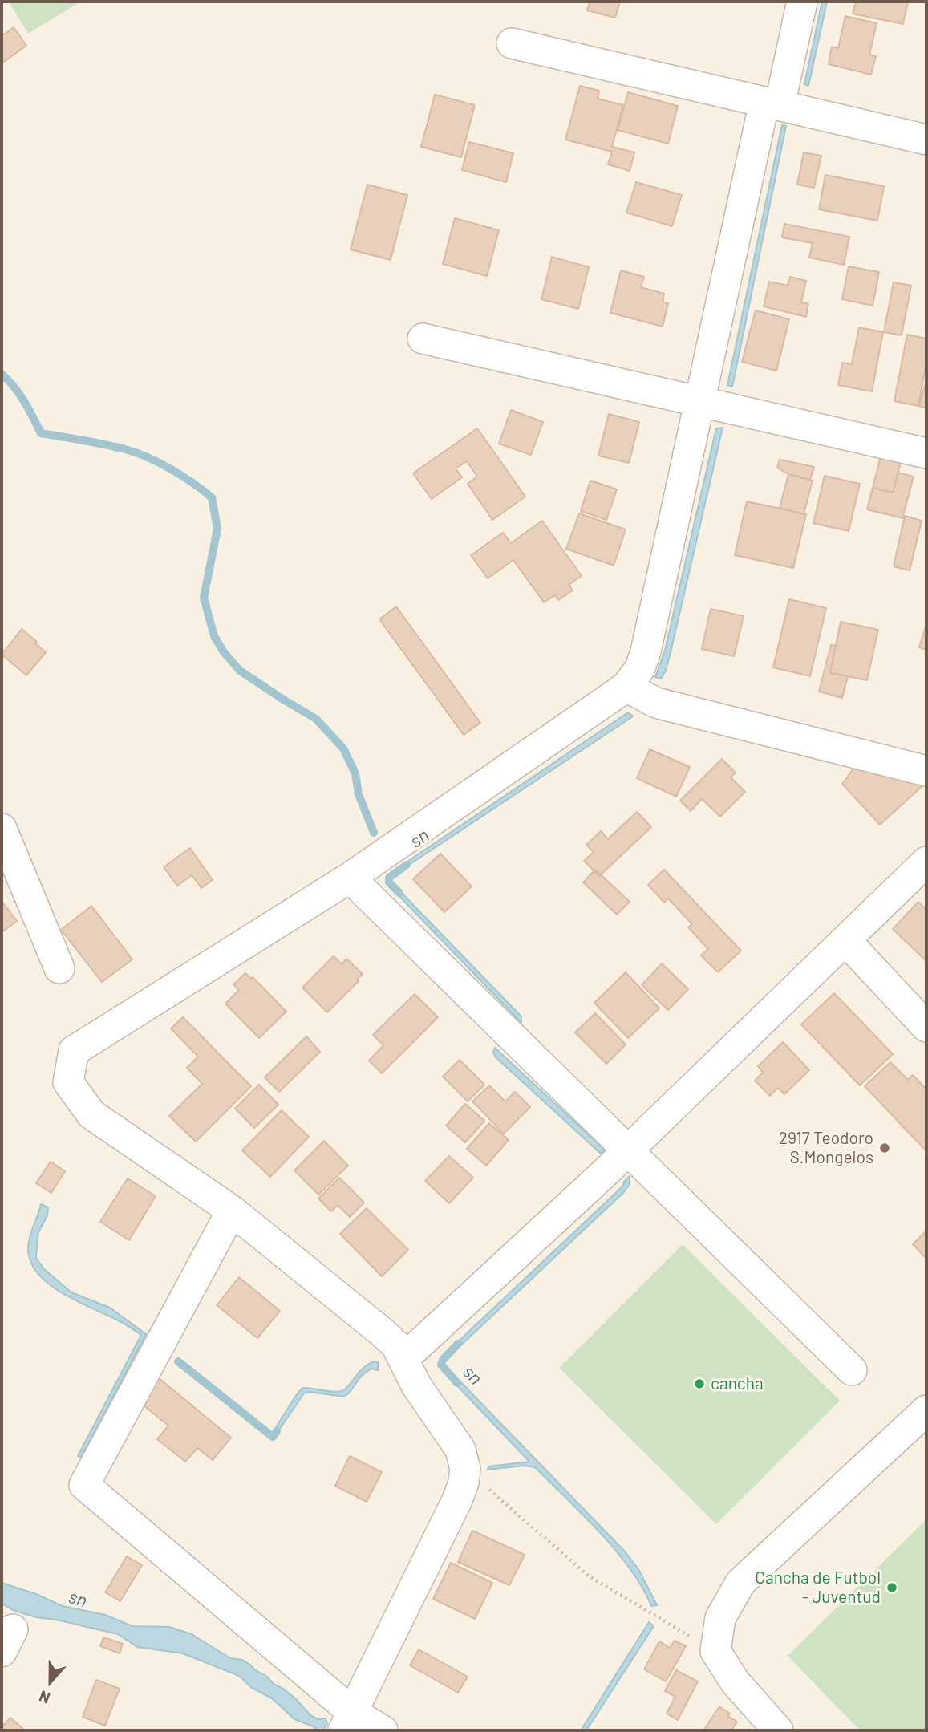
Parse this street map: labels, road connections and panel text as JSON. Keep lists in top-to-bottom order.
{
  "water": ["sn"],
  "places": ["2917 Teodoro S.Mongelos", "cancha", "Cancha de Futbol - Juventud"],
  "north": "bottom"
}
